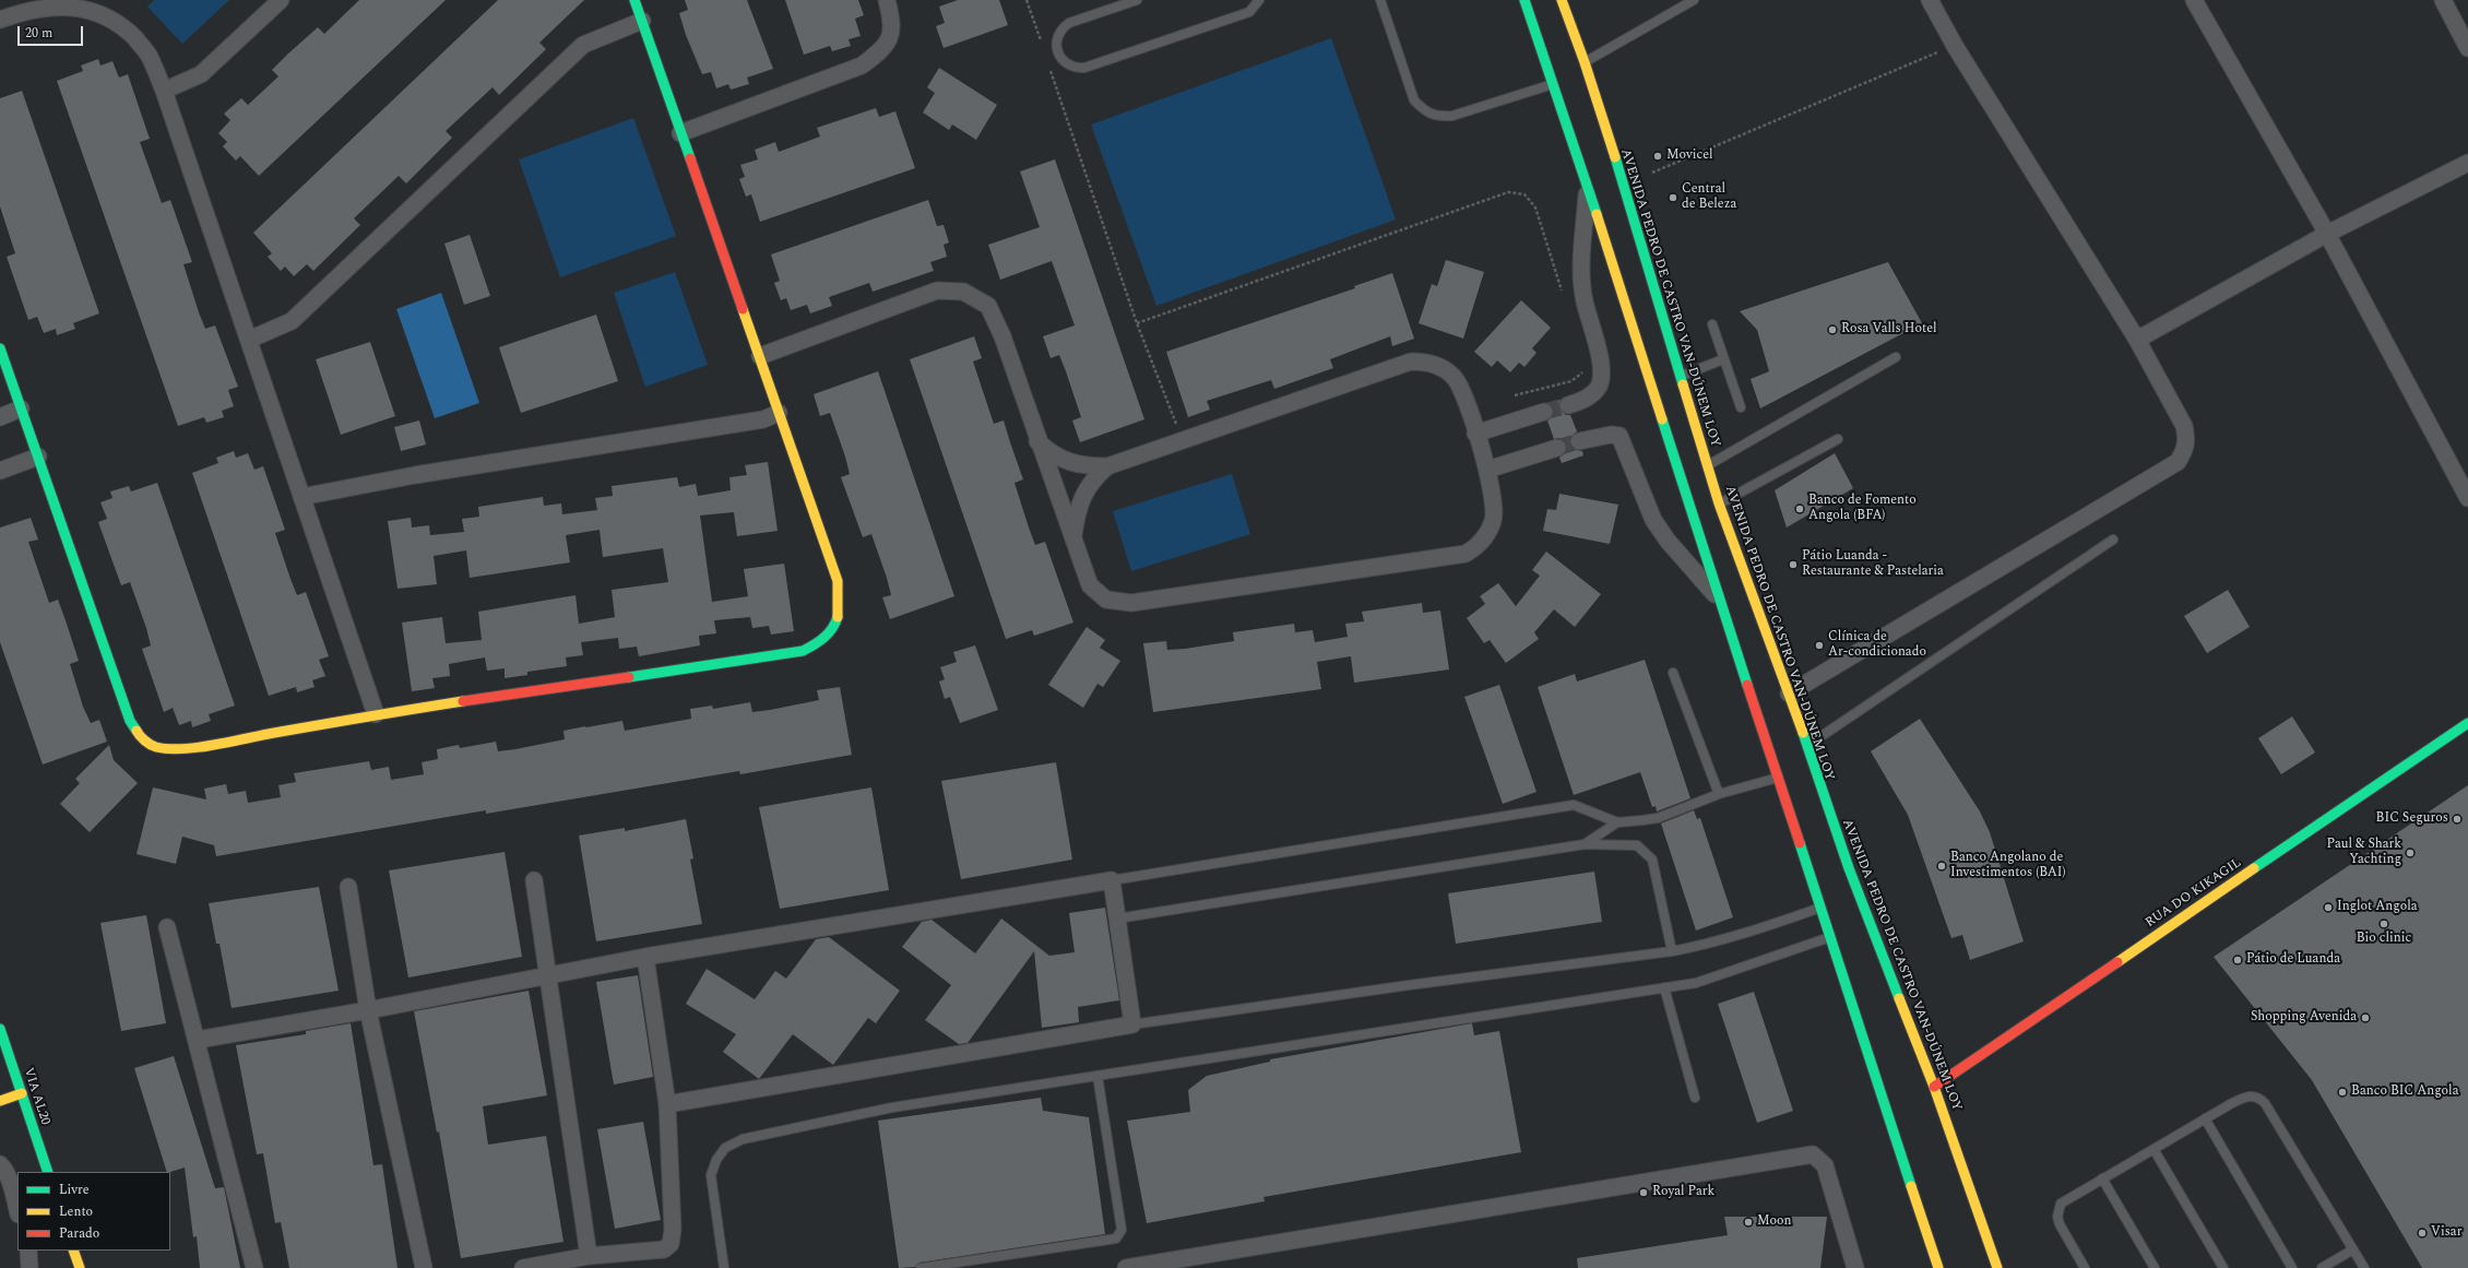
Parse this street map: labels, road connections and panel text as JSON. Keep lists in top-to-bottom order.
{
  "streets": {
    "main road": ["AVENIDA PEDRO DE CASTRO VAN-DÚNEM LOY", "RUA DO KIKAGIL", "VIA AL20"]
  },
  "crossings": [
    ["AVENIDA PEDRO DE CASTRO VAN-DÚNEM LOY", "RUA DO KIKAGIL"]
  ],
  "places": [
    "Movicel",
    "Central de Beleza",
    "Rosa Valls Hotel",
    "Banco de Fomento Angola (BFA)",
    "Pátio Luanda - Restaurante & Pastelaria",
    "Clínica de Ar-condicionado",
    "BIC Seguros",
    "Paul & Shark Yachting",
    "Banco Angolano de Investimentos (BAI)",
    "Inglot Angola",
    "Bio clinic",
    "Pátio de Luanda",
    "Shopping Avenida",
    "Banco BIC Angola",
    "Royal Park",
    "Moon",
    "Visar"
  ],
  "legend": ["Livre", "Lento", "Parado"],
  "scale_bar": "20 m"
}
